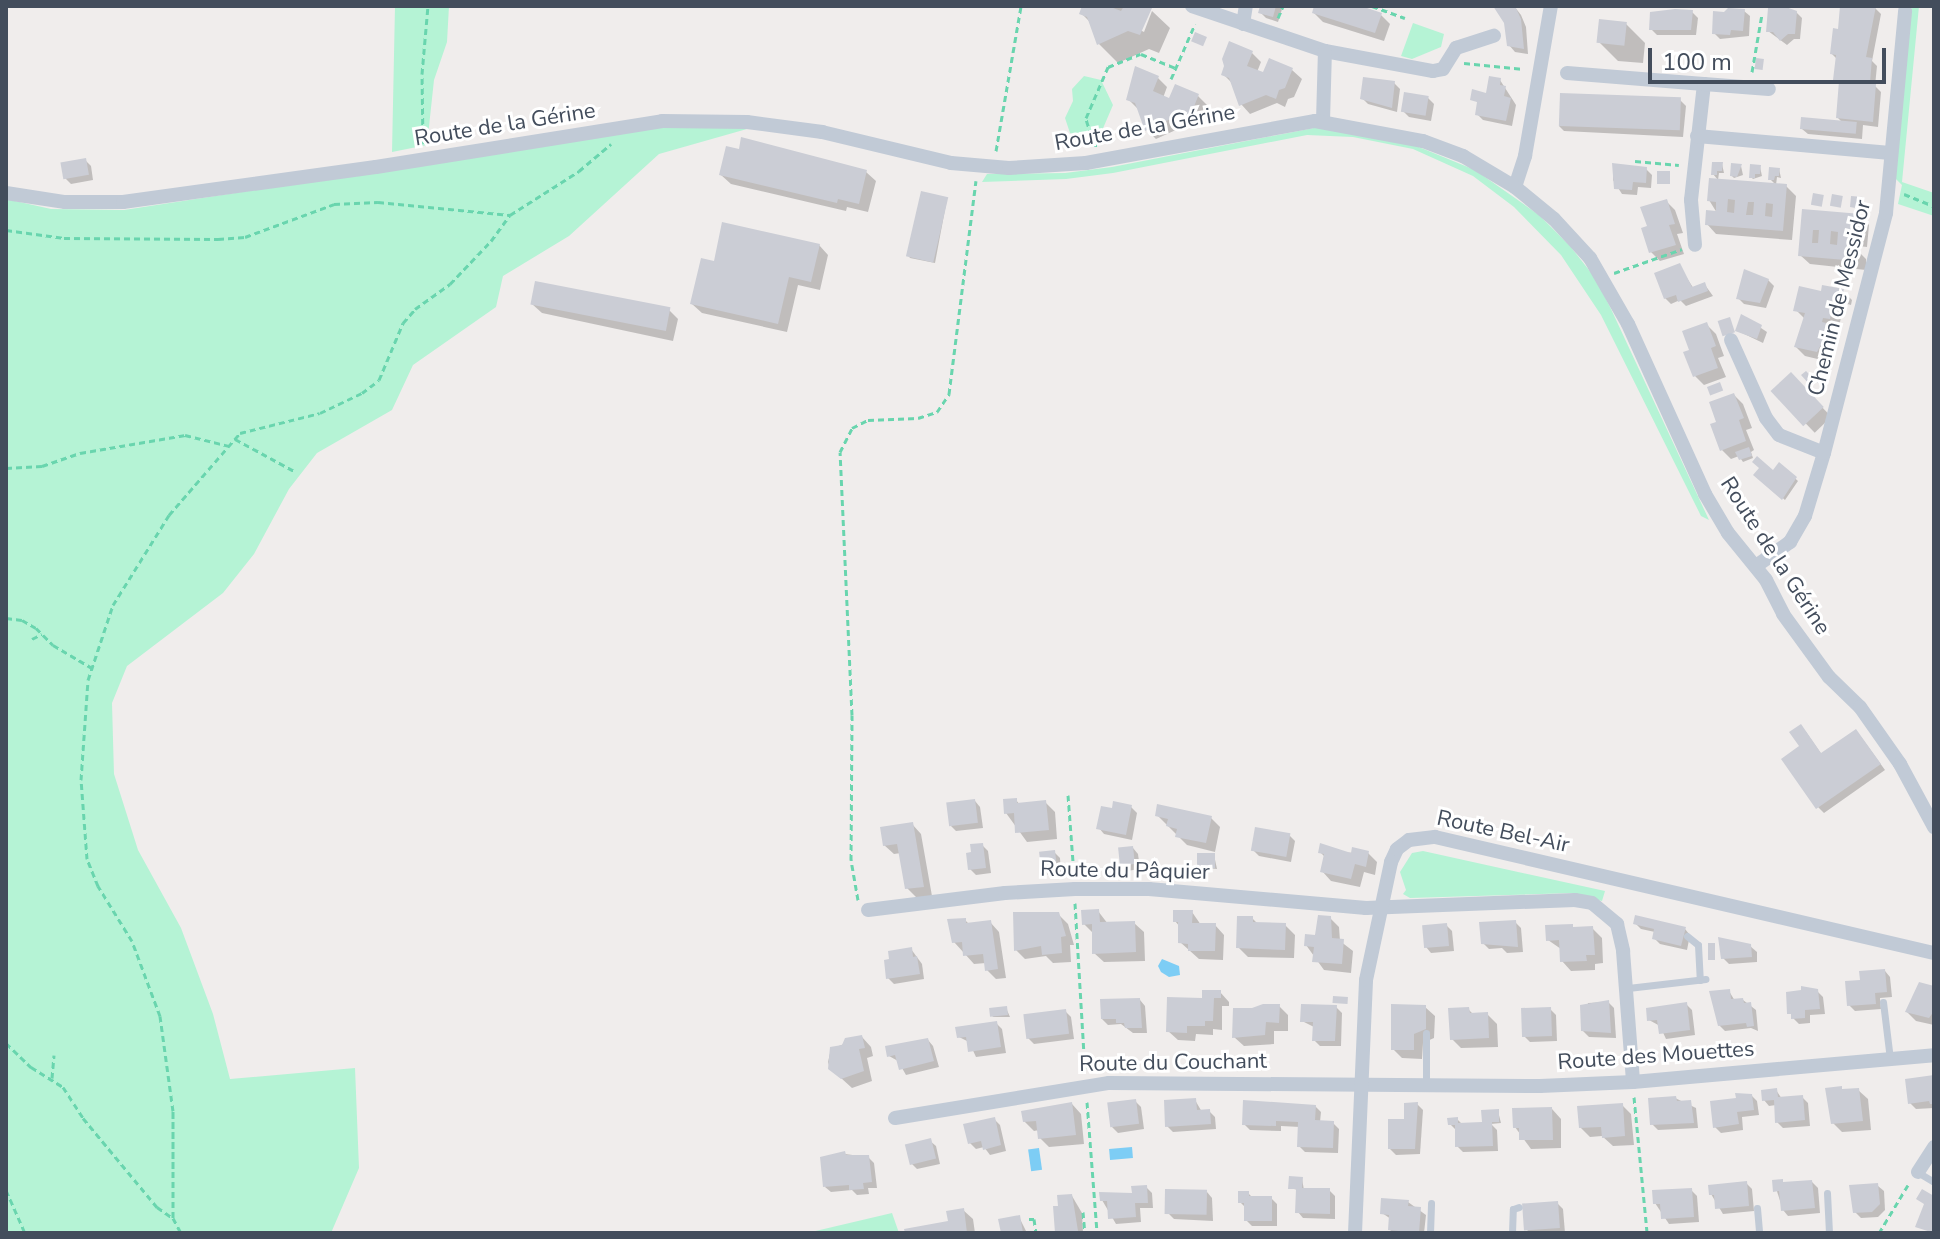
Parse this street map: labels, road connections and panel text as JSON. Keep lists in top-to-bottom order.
{
  "streets": {
    "street": [
      "Route de la Gérine",
      "Chemin de Messidor",
      "Route Bel-Air",
      "Route du Pâquier",
      "Route des Mouettes",
      "Route du Couchant"
    ]
  },
  "crossings": [
    ["Route de la Gérine", "Chemin de Messidor"],
    ["Route Bel-Air", "Route du Pâquier"],
    ["Route Bel-Air", "Route des Mouettes"],
    ["Route Bel-Air", "Route du Couchant"],
    ["Route du Pâquier", "Route des Mouettes"],
    ["Route des Mouettes", "Route du Couchant"]
  ],
  "scale_bar": "100 m"
}
